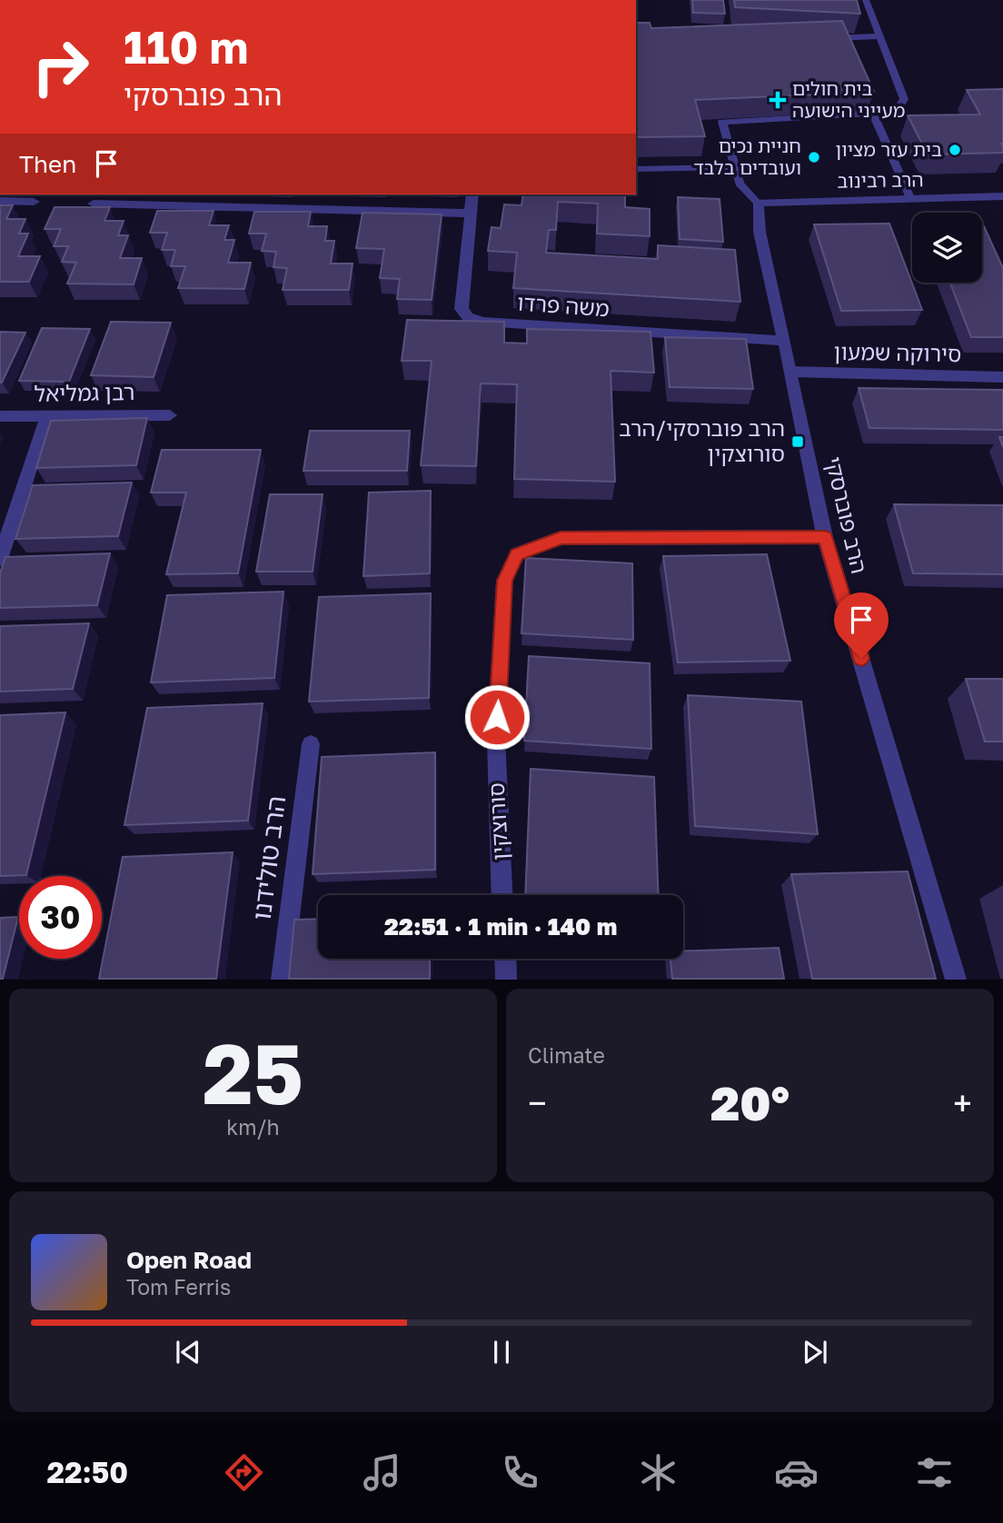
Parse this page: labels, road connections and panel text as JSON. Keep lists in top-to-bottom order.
{
  "streets": {
    "street": [
      "הרב רבינוב",
      "משה פרדו",
      "סירוקה שמעון",
      "רבן גמליאל",
      "הרב פוברסקי",
      "סורוצקין",
      "הרב טולידנו"
    ]
  },
  "crossings": [
    ["הרב רבינוב", "הרב פוברסקי"],
    ["משה פרדו", "הרב פוברסקי"],
    ["סירוקה שמעון", "הרב פוברסקי"],
    ["הרב פוברסקי", "סורוצקין"]
  ],
  "places": {
    "health": ["בית חולים מעייני הישועה"],
    "other": ["בית עזר מציון", "חניית נכים ועובדים בלבד"],
    "transit": ["הרב פוברסקי/הרב סורוצקין"]
  },
  "page": {
    "turn": ["110 m", "הרב פוברסקי"],
    "then": "Then",
    "limit": "30",
    "trip": "22:51 · 1 min · 140 m",
    "tile": [
      ["25", "km/h"],
      "Climate"
    ],
    "heat": ["−", "20°", "+"],
    "song": ["Open Road", "Tom Ferris"],
    "tabs": "22:50"
  }
}
